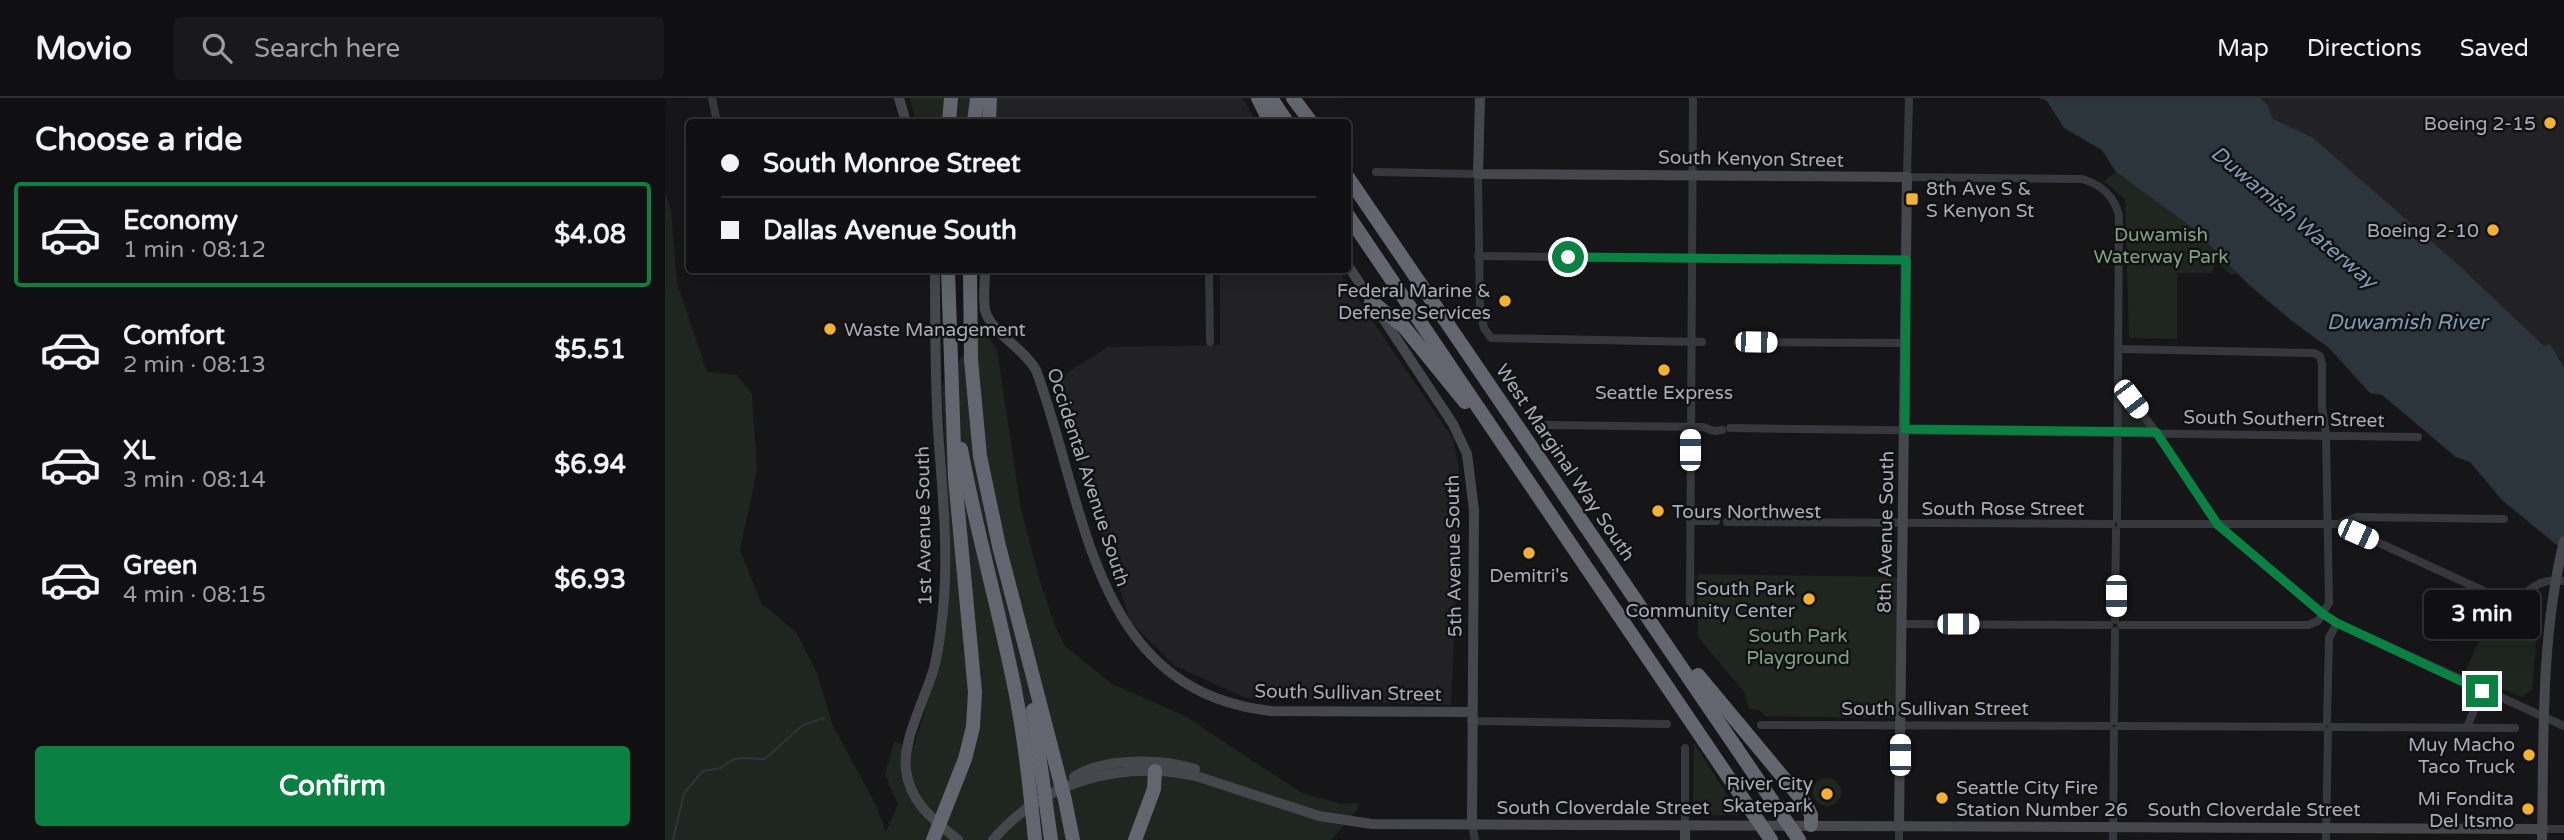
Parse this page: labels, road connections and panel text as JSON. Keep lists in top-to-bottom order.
{
  "streets": {
    "highway": ["West Marginal Way South"],
    "street": [
      "South Kenyon Street",
      "South Southern Street",
      "Occidental Avenue South",
      "South Rose Street",
      "1st Avenue South",
      "8th Avenue South",
      "5th Avenue South",
      "South Sullivan Street",
      "South Cloverdale Street"
    ]
  },
  "crossings": [
    ["South Kenyon Street", "8th Avenue South"],
    ["South Southern Street", "8th Avenue South"],
    ["Occidental Avenue South", "South Sullivan Street"],
    ["South Rose Street", "8th Avenue South"],
    ["8th Avenue South", "South Sullivan Street"],
    ["8th Avenue South", "South Cloverdale Street"],
    ["5th Avenue South", "South Sullivan Street"],
    ["5th Avenue South", "South Cloverdale Street"]
  ],
  "water": ["Duwamish Waterway", "Duwamish River"],
  "parks": ["Duwamish Waterway Park", "South Park Playground"],
  "places": {
    "other": [
      "Boeing 2-15",
      "Boeing 2-10",
      "Federal Marine & Defense Services",
      "Waste Management",
      "Seattle Express",
      "Tours Northwest",
      "Demitri's",
      "South Park Community Center",
      "Muy Macho Taco Truck",
      "River City Skatepark",
      "Seattle City Fire Station Number 26",
      "Mi Fondita Del Itsmo"
    ],
    "transit": ["8th Ave S & S Kenyon St"]
  },
  "page": {
    "header": "Movio",
    "search": "Search here",
    "nav": ["Map", "Directions", "Saved"],
    "heading": "Choose a ride",
    "banner": ["South Monroe Street", "Dallas Avenue South"],
    "list": [
      {
        "name": "Economy",
        "note": "1 min · 08:12",
        "value": "$4.08"
      },
      {
        "name": "Comfort",
        "note": "2 min · 08:13",
        "value": "$5.51"
      },
      {
        "name": "XL",
        "note": "3 min · 08:14",
        "value": "$6.94"
      },
      {
        "name": "Green",
        "note": "4 min · 08:15",
        "value": "$6.93"
      }
    ],
    "bubble": "3 min",
    "buttons": "Confirm"
  }
}
